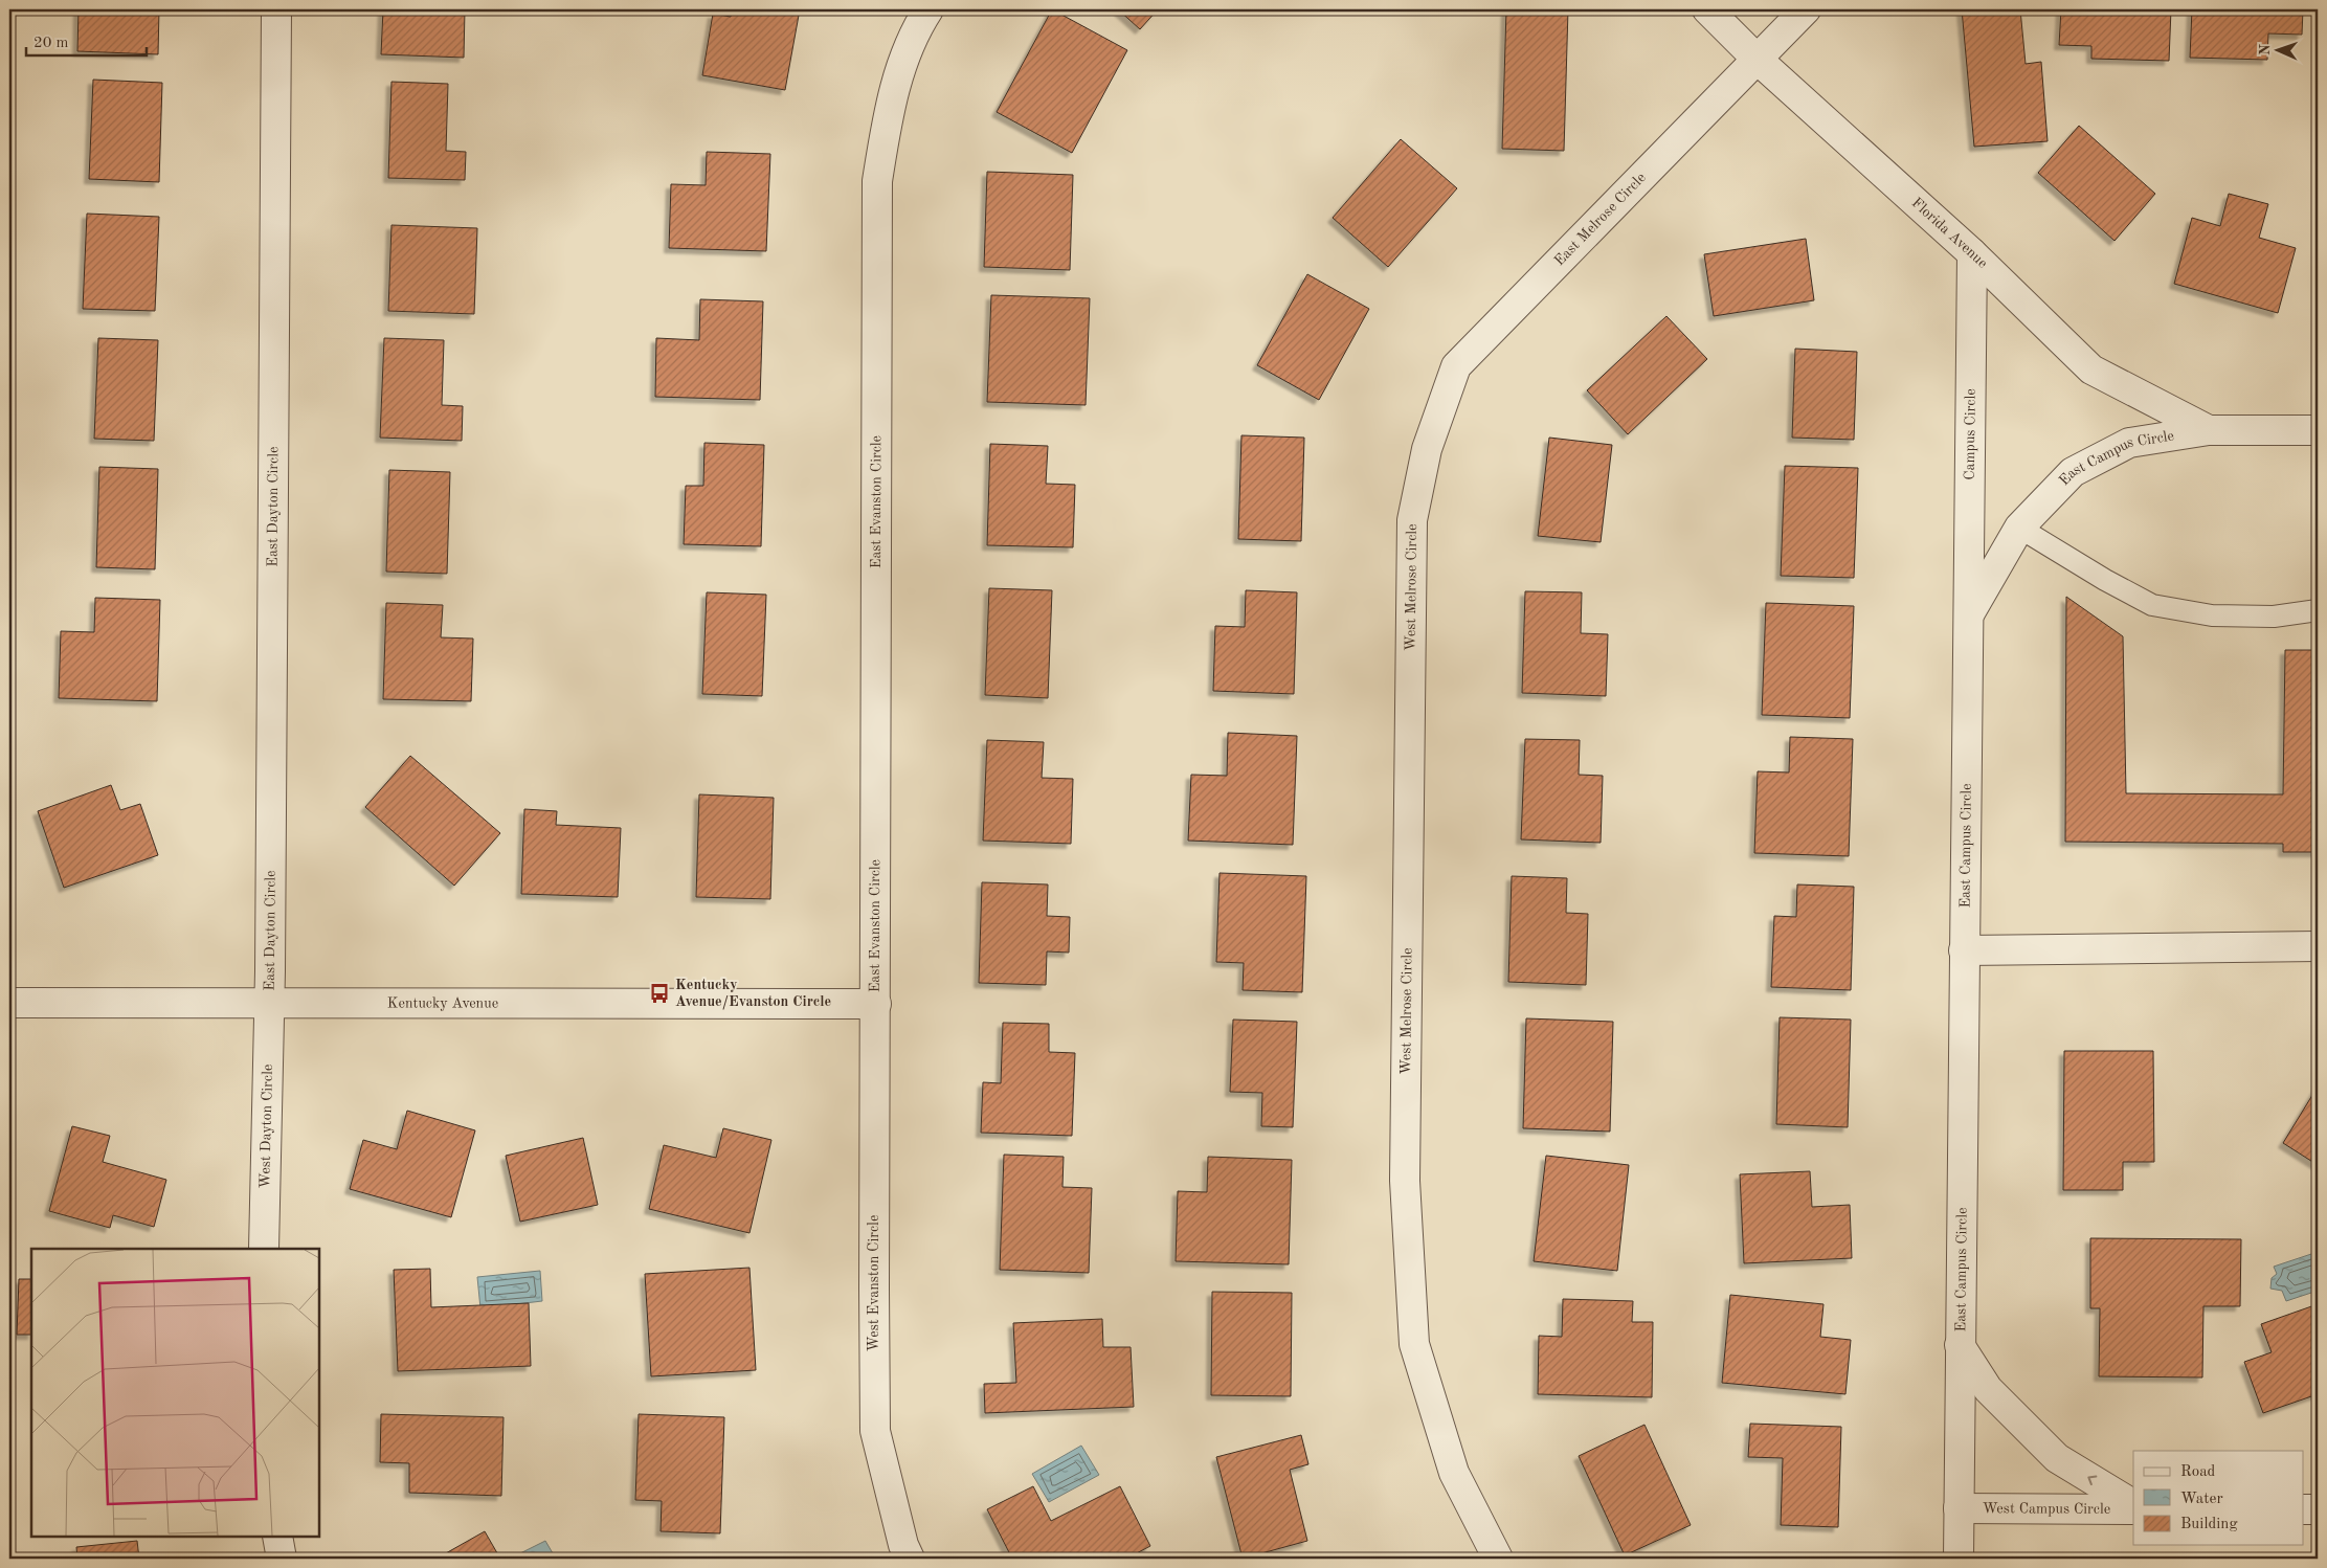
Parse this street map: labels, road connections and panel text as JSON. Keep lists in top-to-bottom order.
{
  "streets": {
    "street": [
      "East Melrose Circle",
      "Florida Avenue",
      "Campus Circle",
      "East Campus Circle",
      "East Evanston Circle",
      "East Dayton Circle",
      "West Melrose Circle",
      "Kentucky Avenue",
      "West Dayton Circle",
      "West Evanston Circle",
      "West Campus Circle"
    ]
  },
  "crossings": [
    ["East Melrose Circle", "Florida Avenue"],
    ["East Melrose Circle", "West Melrose Circle"],
    ["Florida Avenue", "Campus Circle"],
    ["Florida Avenue", "East Campus Circle"],
    ["Campus Circle", "East Campus Circle"],
    ["East Campus Circle", "West Campus Circle"],
    ["East Evanston Circle", "Kentucky Avenue"],
    ["East Evanston Circle", "West Evanston Circle"],
    ["East Dayton Circle", "Kentucky Avenue"],
    ["East Dayton Circle", "West Dayton Circle"],
    ["Kentucky Avenue", "West Dayton Circle"],
    ["Kentucky Avenue", "West Evanston Circle"]
  ],
  "places": {
    "bus stop": ["Kentucky Avenue/Evanston Circle"]
  },
  "legend": ["Road", "Water", "Building"],
  "scale_bar": "20 m",
  "north": "left"
}
